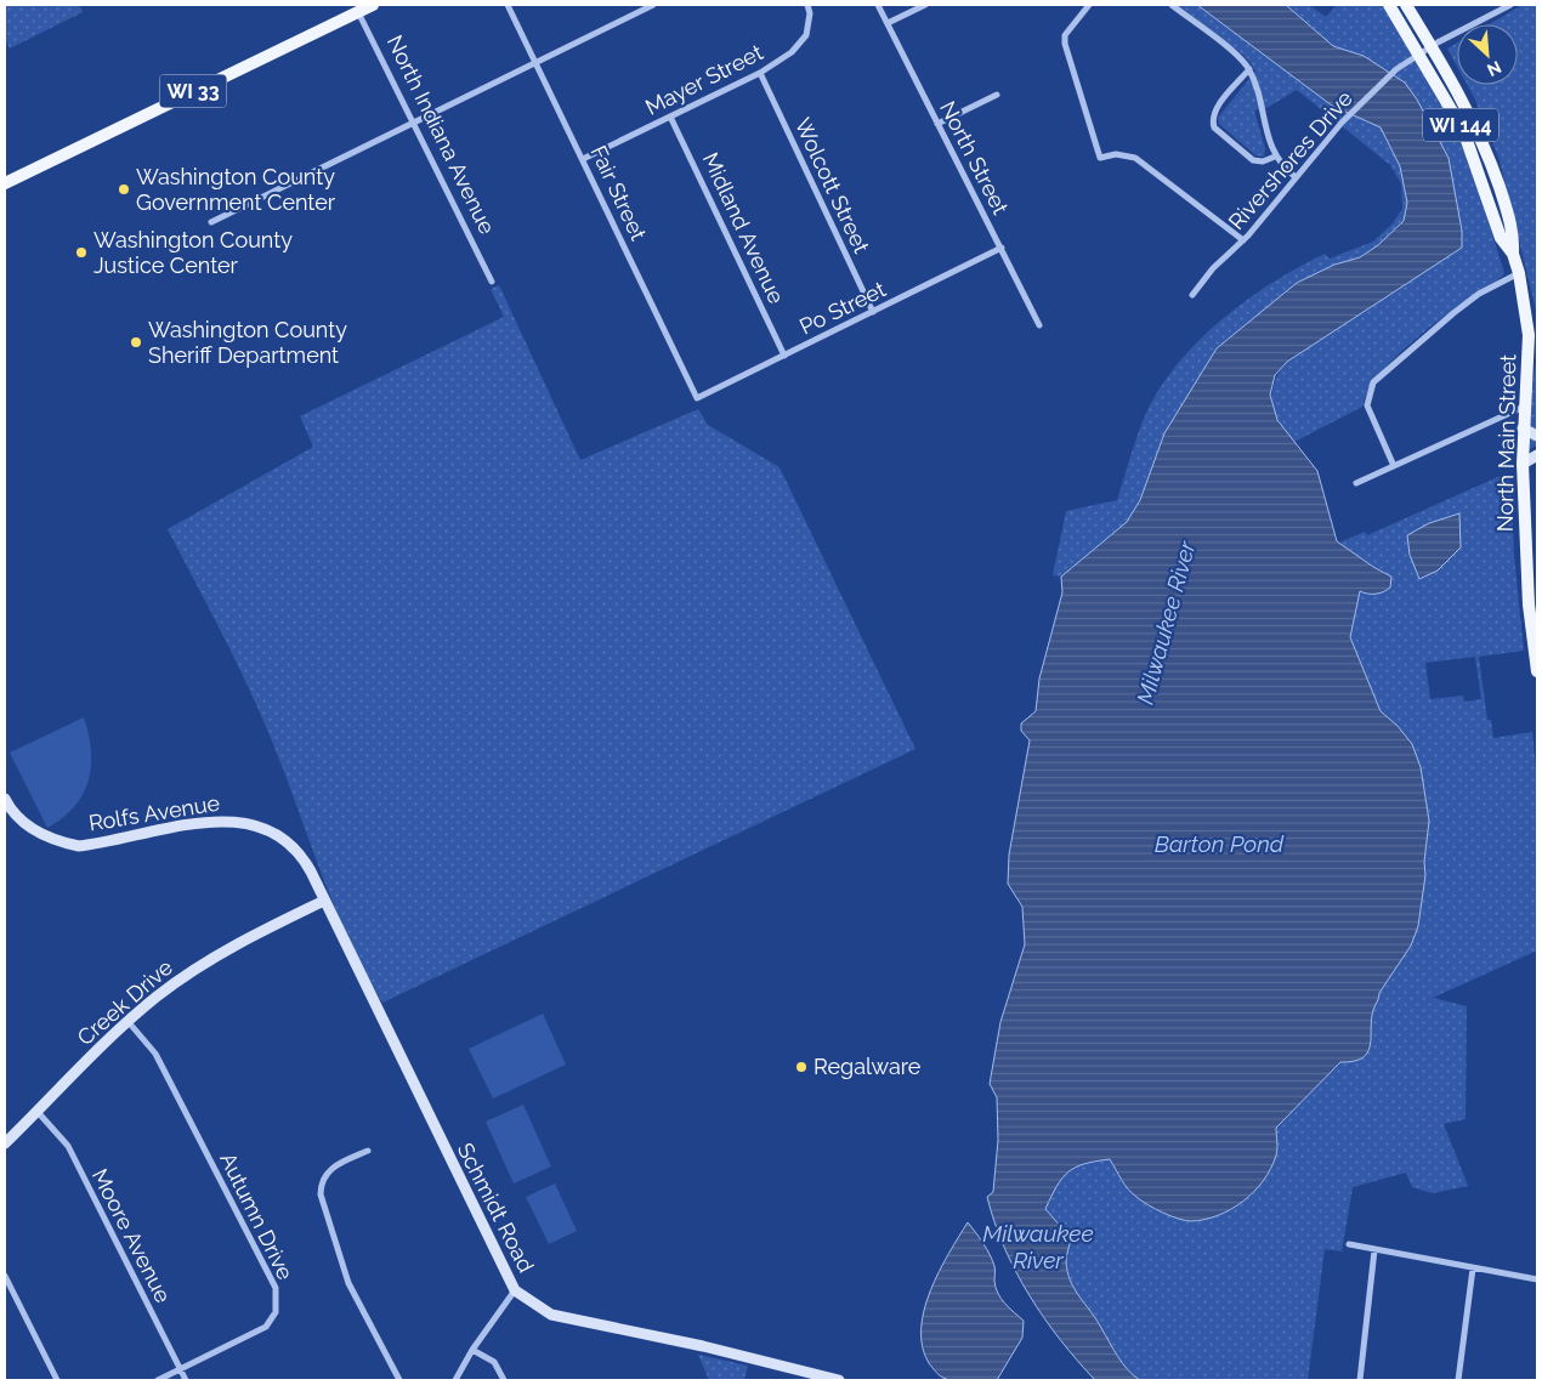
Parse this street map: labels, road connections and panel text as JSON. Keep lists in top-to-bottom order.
{
  "streets": {
    "main road": ["WI 33", "WI 144", "North Main Street"],
    "street": [
      "Mayer Street",
      "North Indiana Avenue",
      "North Street",
      "Rivershores Drive",
      "Wolcott Street",
      "Fair Street",
      "Midland Avenue",
      "Po Street",
      "Rolfs Avenue",
      "Creek Drive",
      "Schmidt Road",
      "Autumn Drive",
      "Moore Avenue"
    ]
  },
  "crossings": [
    ["Mayer Street", "Wolcott Street"],
    ["Mayer Street", "Fair Street"],
    ["Mayer Street", "Midland Avenue"],
    ["WI 33", "North Indiana Avenue"],
    ["North Street", "Po Street"],
    ["Rivershores Drive", "North Main Street"],
    ["Wolcott Street", "Po Street"],
    ["Fair Street", "Po Street"],
    ["Midland Avenue", "Po Street"],
    ["Rolfs Avenue", "Creek Drive"],
    ["Rolfs Avenue", "Schmidt Road"],
    ["Creek Drive", "Schmidt Road"],
    ["Creek Drive", "Autumn Drive"],
    ["Creek Drive", "Moore Avenue"],
    ["Autumn Drive", "Moore Avenue"]
  ],
  "water": ["Milwaukee River", "Barton Pond"],
  "places": [
    "Washington County Government Center",
    "Washington County Justice Center",
    "Washington County Sheriff Department",
    "Regalware"
  ],
  "north": "bottom right"
}
